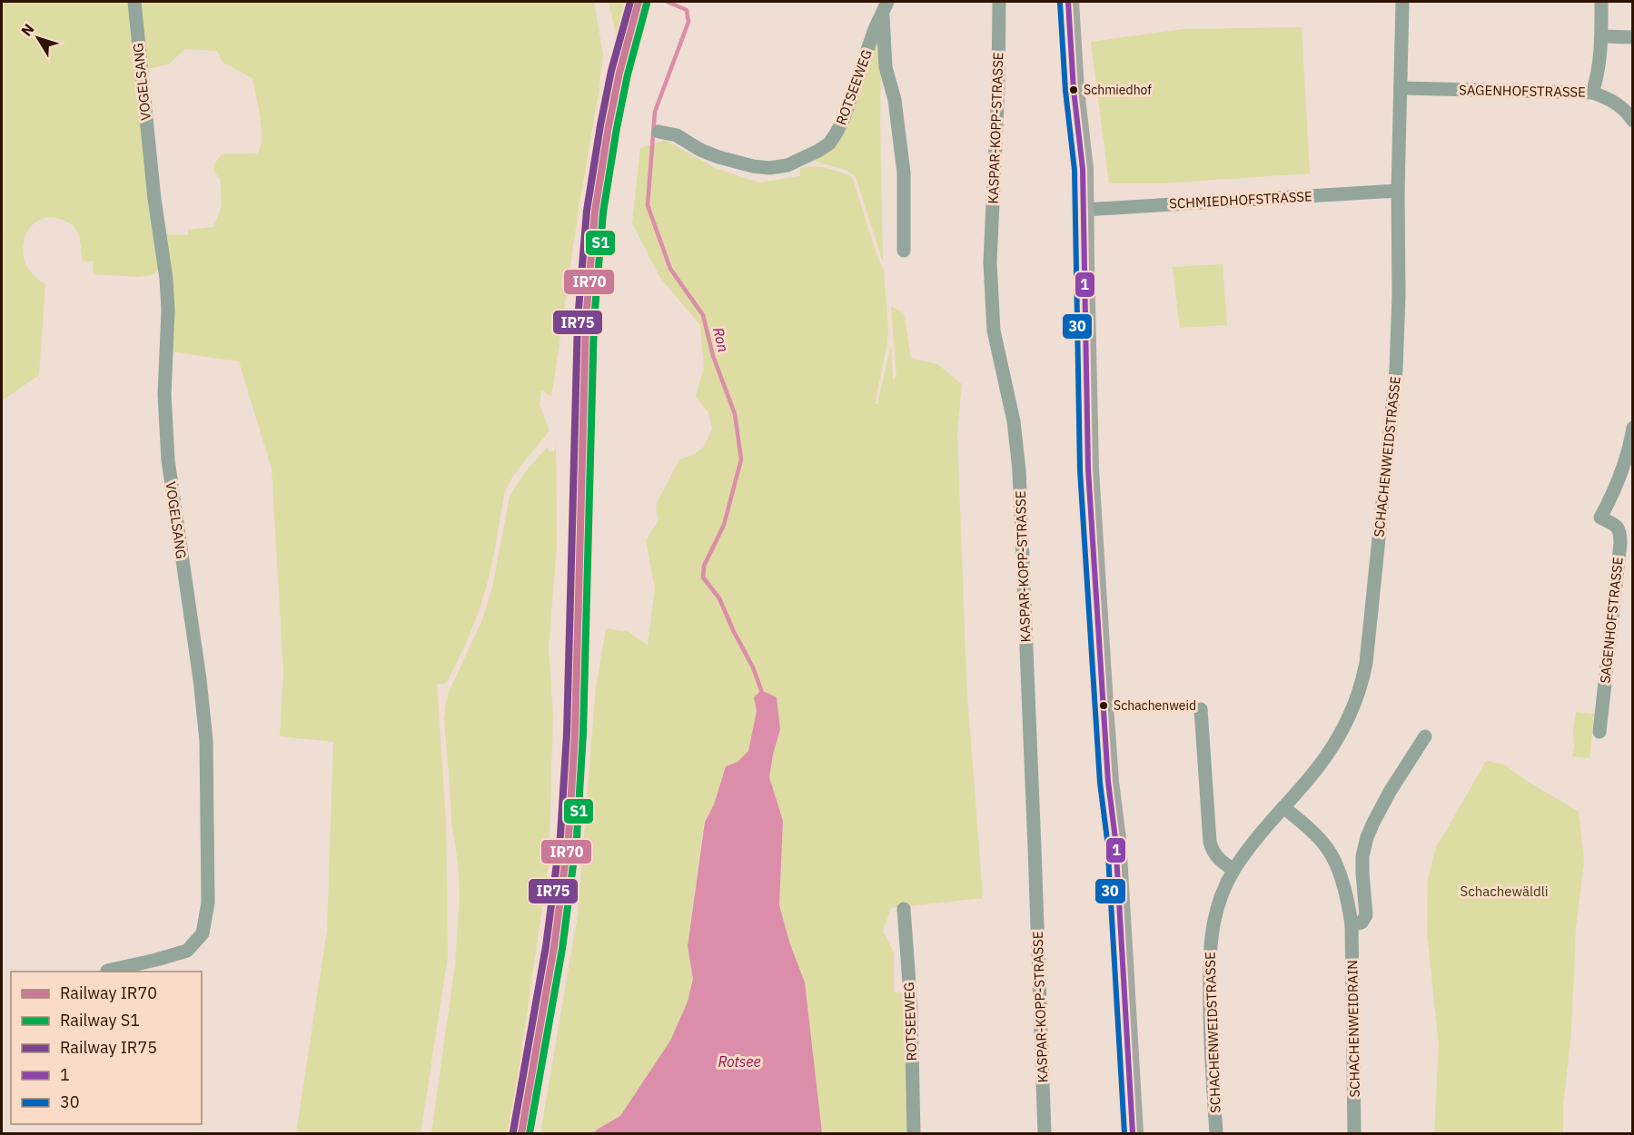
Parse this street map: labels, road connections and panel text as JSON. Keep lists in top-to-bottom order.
{
  "streets": {
    "street": [
      "VOGELSANG",
      "ROTSEEWEG",
      "SAGENHOFSTRASSE",
      "KASPAR-KOPP-STRASSE",
      "SCHMIEDHOFSTRASSE",
      "SCHACHENWEIDSTRASSE",
      "SCHACHENWEIDRAIN"
    ]
  },
  "crossings": [
    ["SAGENHOFSTRASSE", "SCHACHENWEIDSTRASSE"],
    ["SCHMIEDHOFSTRASSE", "SCHACHENWEIDSTRASSE"],
    ["SCHACHENWEIDSTRASSE", "SCHACHENWEIDRAIN"]
  ],
  "water": ["Ron", "Rotsee"],
  "parks": ["Schachewäldli"],
  "places": ["Schmiedhof", "Schachenweid"],
  "lines": [
    "rail line IR70",
    "rail line IR75",
    "transit line 1",
    "transit line 30",
    "rail line S1"
  ],
  "legend": [
    "Railway IR70",
    "Railway S1",
    "Railway IR75",
    "1",
    "30"
  ],
  "north": "top left"
}
